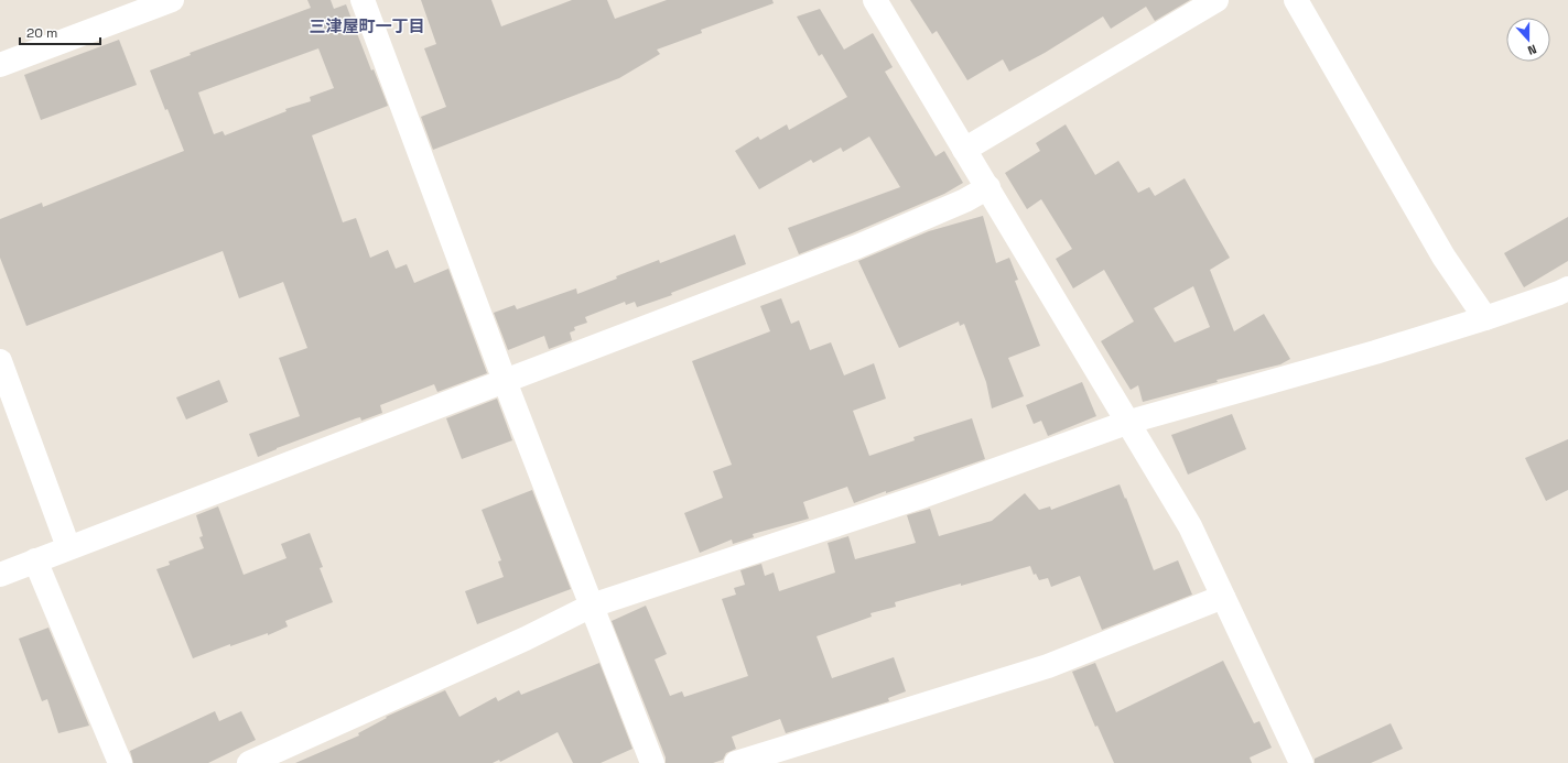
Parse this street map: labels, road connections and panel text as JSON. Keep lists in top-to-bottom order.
{
  "districts": ["三津屋町一丁目"],
  "scale_bar": "20 m",
  "north": "bottom"
}
